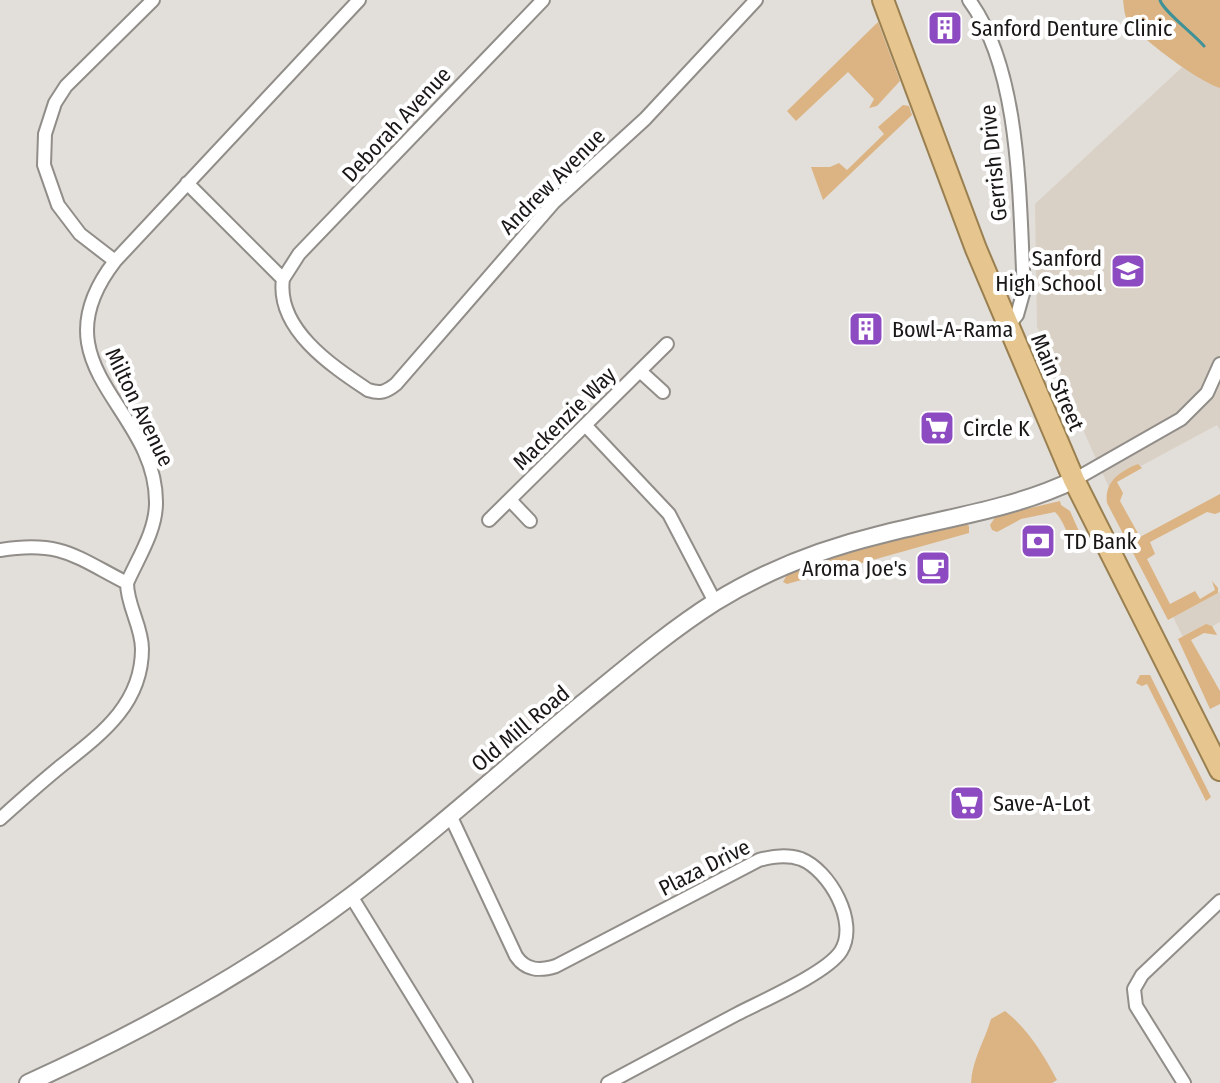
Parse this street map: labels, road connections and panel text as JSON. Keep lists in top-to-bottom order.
{
  "streets": {
    "highway": ["Main Street"],
    "street": [
      "Deborah Avenue",
      "Gerrish Drive",
      "Andrew Avenue",
      "Milton Avenue",
      "Mackenzie Way",
      "Old Mill Road",
      "Plaza Drive"
    ]
  },
  "crossings": [
    ["Deborah Avenue", "Andrew Avenue"],
    ["Gerrish Drive", "Main Street"],
    ["Main Street", "Old Mill Road"],
    ["Old Mill Road", "Plaza Drive"]
  ],
  "places": {
    "building": ["Sanford Denture Clinic", "Bowl-A-Rama"],
    "school or university": ["Sanford High School"],
    "supermarket": ["Circle K", "Save-A-Lot"],
    "bank": ["TD Bank"],
    "cafe": ["Aroma Joe's"]
  }
}
